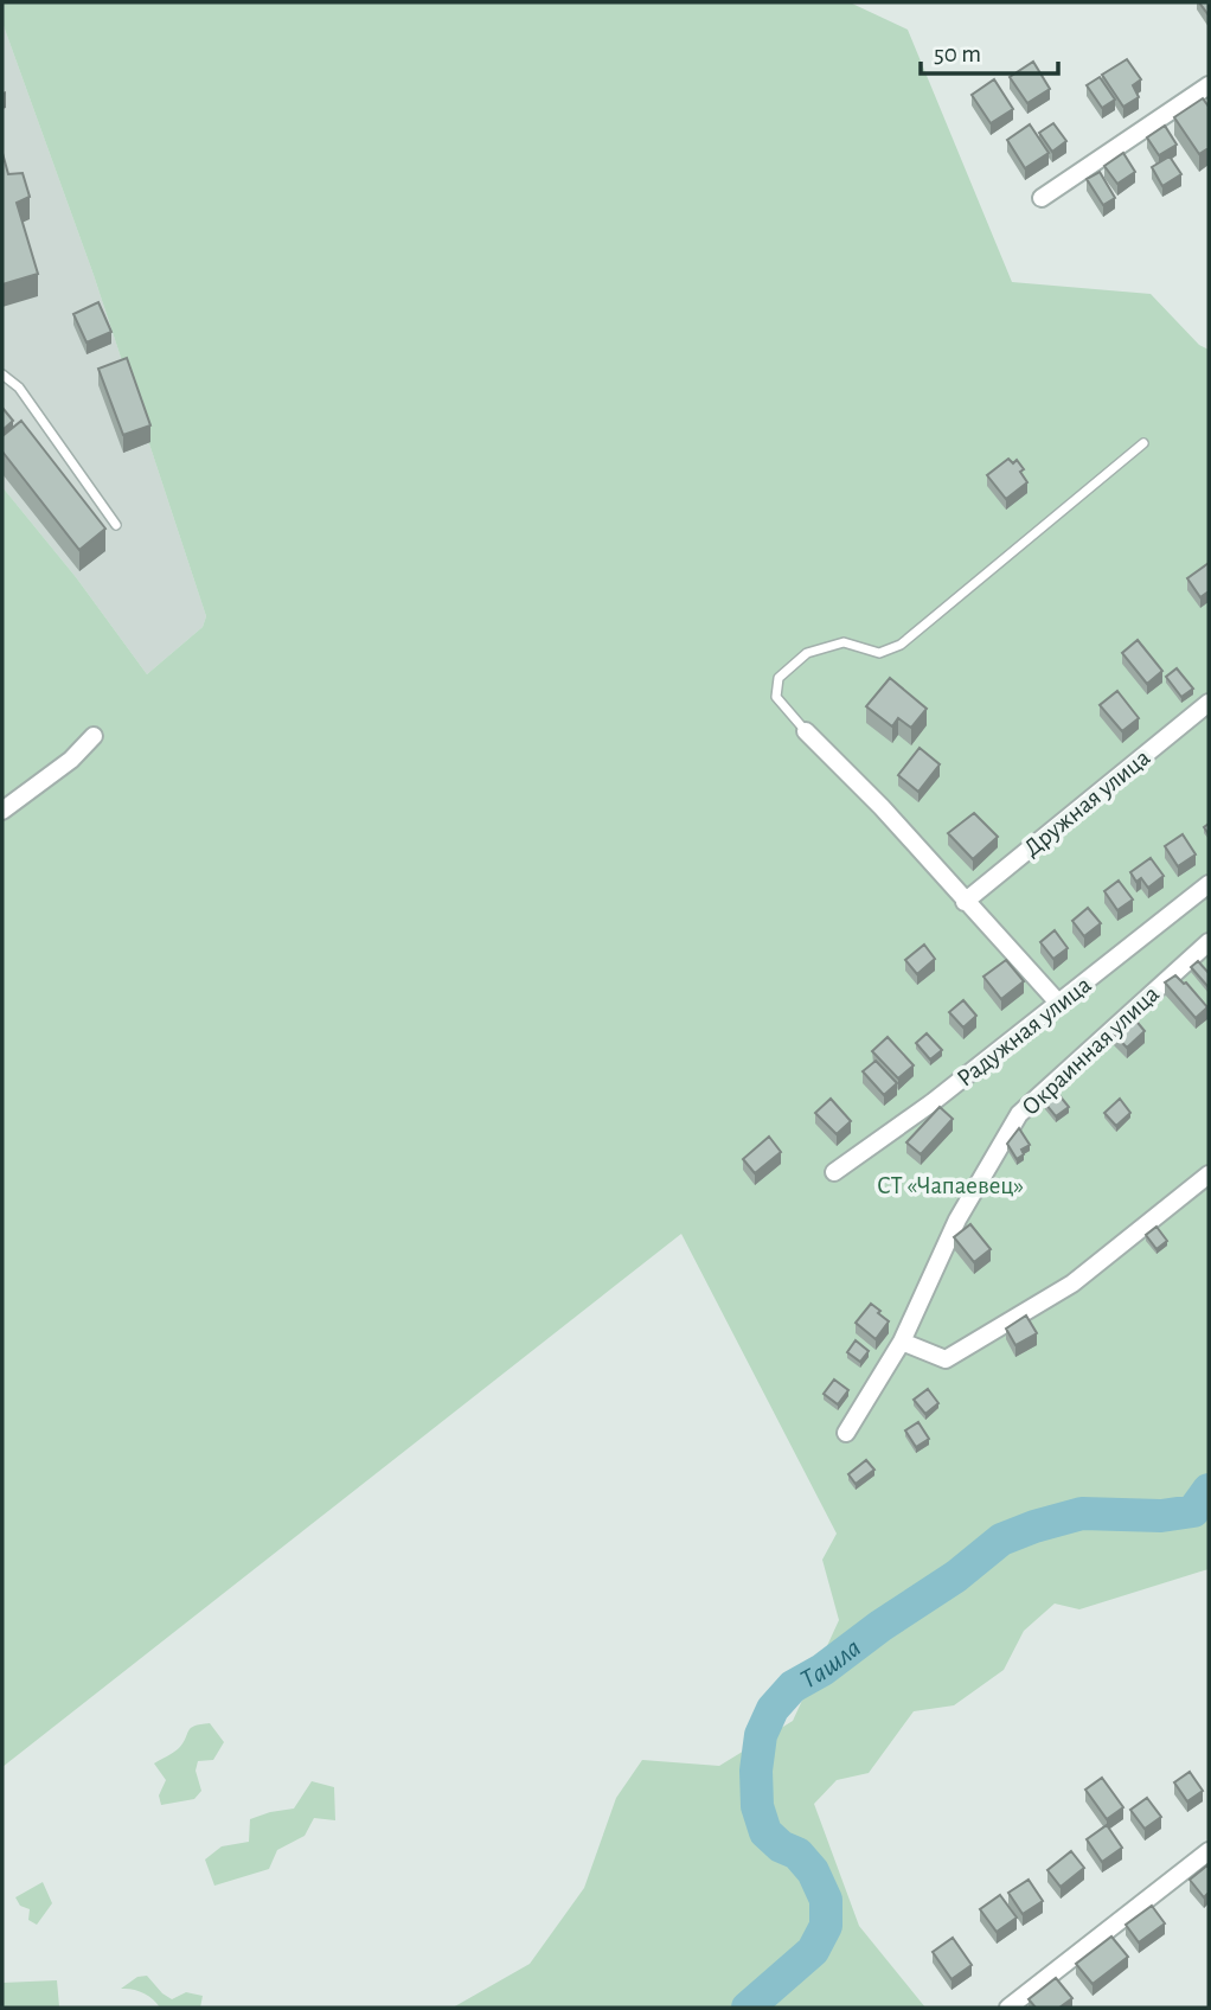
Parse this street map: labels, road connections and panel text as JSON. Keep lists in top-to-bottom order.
{
  "streets": {
    "street": ["Дружная улица", "Радужная улица", "Окраинная улица"]
  },
  "water": ["Ташла"],
  "parks": ["СТ «Чапаевец»"],
  "scale_bar": "50 m"
}
